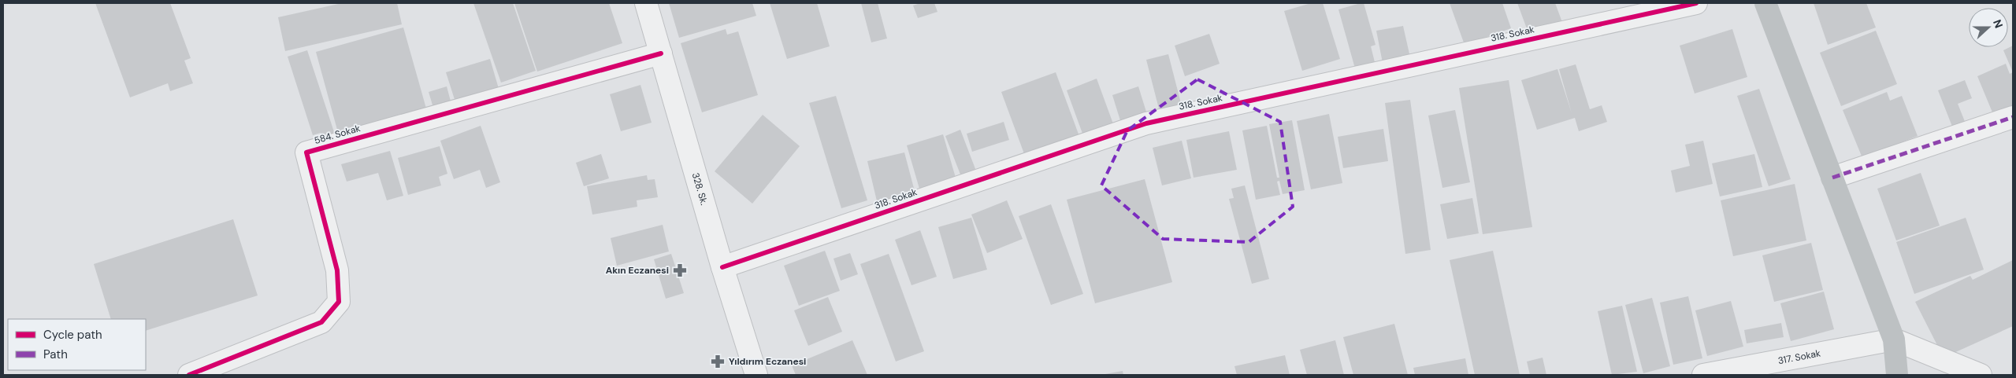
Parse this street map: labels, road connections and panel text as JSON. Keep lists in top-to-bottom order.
{
  "streets": {
    "street": [
      "318. Sokak",
      "584. Sokak",
      "328. Sk.",
      "317. Sokak"
    ]
  },
  "crossings": [
    ["318. Sokak", "328. Sk."],
    ["584. Sokak", "328. Sk."]
  ],
  "places": {
    "pharmacy": ["Akın Eczanesi", "Yıldırım Eczanesi"]
  },
  "legend": ["Cycle path", "Path"],
  "north": "right"
}
